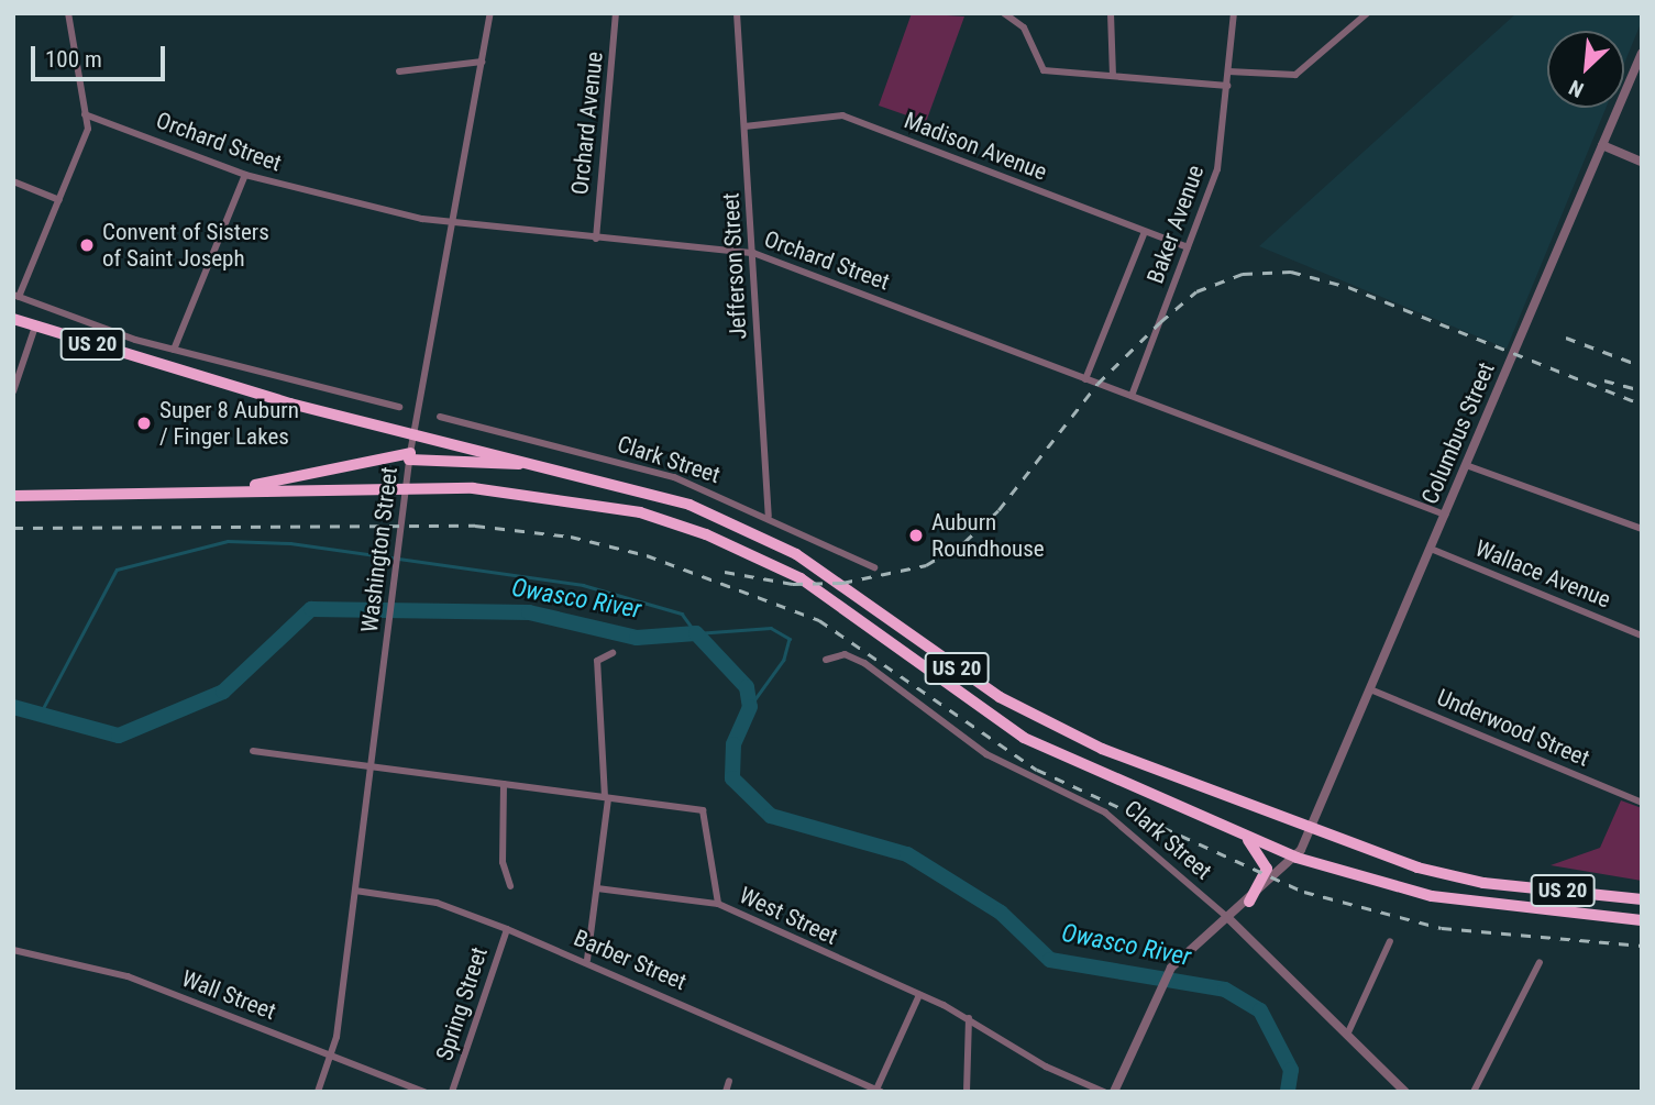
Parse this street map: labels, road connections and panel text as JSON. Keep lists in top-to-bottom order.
{
  "streets": {
    "highway": ["US 20"],
    "street": [
      "Orchard Avenue",
      "Orchard Street",
      "Madison Avenue",
      "Baker Avenue",
      "Jefferson Street",
      "Columbus Street",
      "Clark Street",
      "Washington Street",
      "Wallace Avenue",
      "Underwood Street",
      "West Street",
      "Barber Street",
      "Wall Street",
      "Spring Street"
    ]
  },
  "crossings": [
    ["Orchard Avenue", "Orchard Street"],
    ["Orchard Street", "Baker Avenue"],
    ["Orchard Street", "Jefferson Street"],
    ["Orchard Street", "Columbus Street"],
    ["Orchard Street", "Washington Street"],
    ["Madison Avenue", "Baker Avenue"],
    ["Madison Avenue", "Jefferson Street"],
    ["Jefferson Street", "Clark Street"],
    ["US 20", "Columbus Street"],
    ["US 20", "Washington Street"],
    ["Columbus Street", "Clark Street"],
    ["Columbus Street", "Wallace Avenue"],
    ["Columbus Street", "Underwood Street"],
    ["Washington Street", "West Street"],
    ["Washington Street", "Barber Street"],
    ["Washington Street", "Wall Street"],
    ["Barber Street", "Spring Street"]
  ],
  "water": ["Owasco River"],
  "places": ["Convent of Sisters of Saint Joseph", "Super 8 Auburn / Finger Lakes", "Auburn Roundhouse"],
  "scale_bar": "100 m",
  "north": "bottom left"
}
